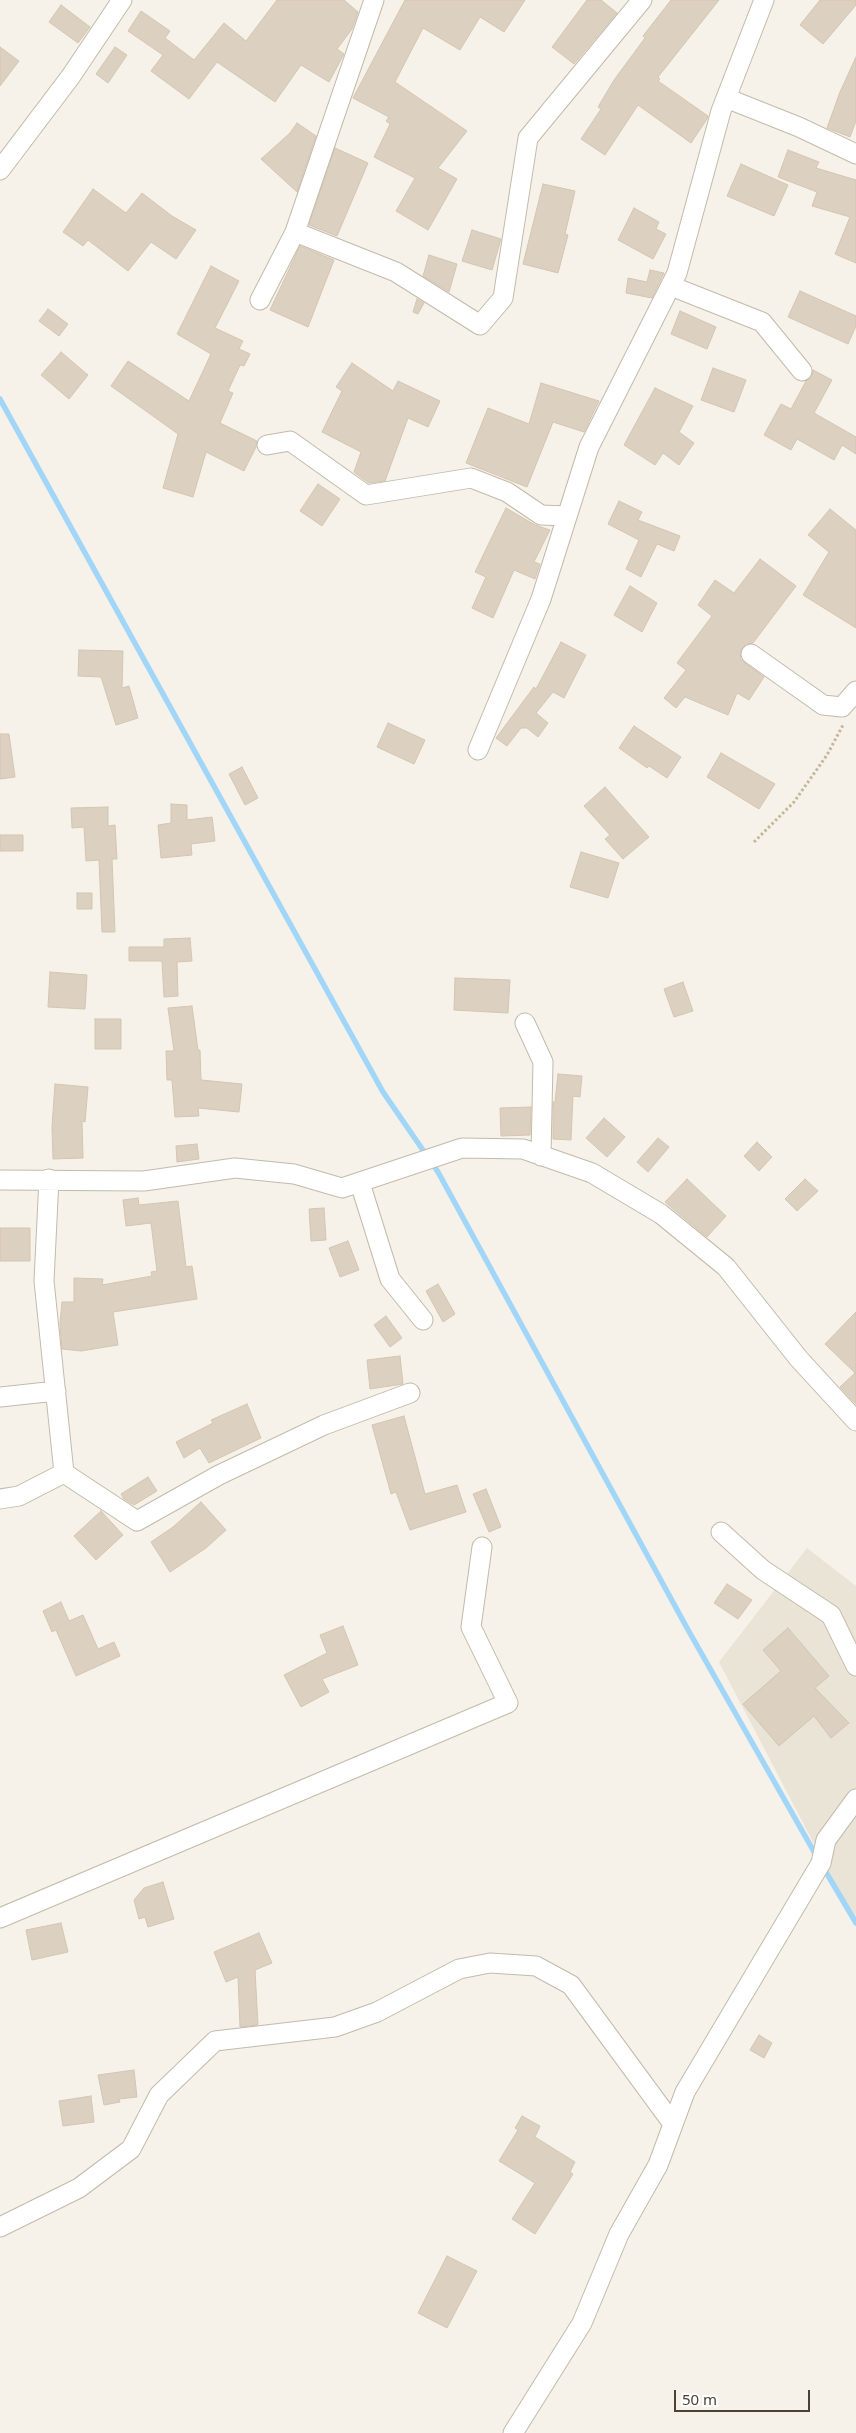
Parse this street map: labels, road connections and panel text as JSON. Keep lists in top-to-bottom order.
{
  "scale_bar": "50 m"
}
